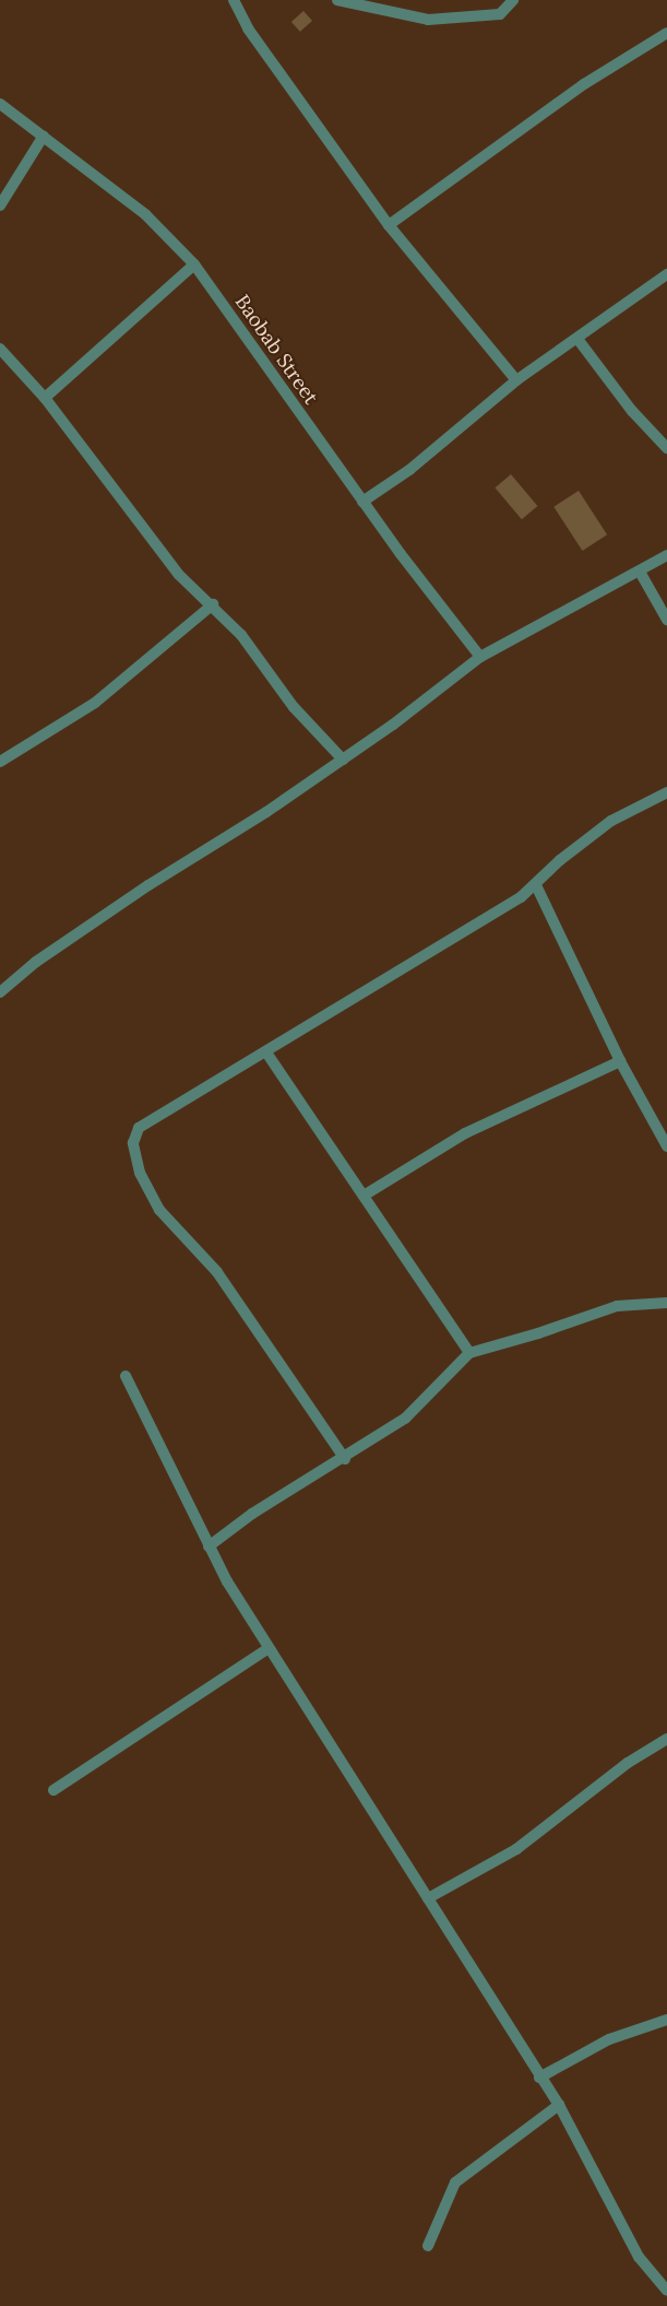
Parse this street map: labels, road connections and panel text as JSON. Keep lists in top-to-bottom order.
{
  "streets": {
    "street": ["Baobab Street"]
  }
}
